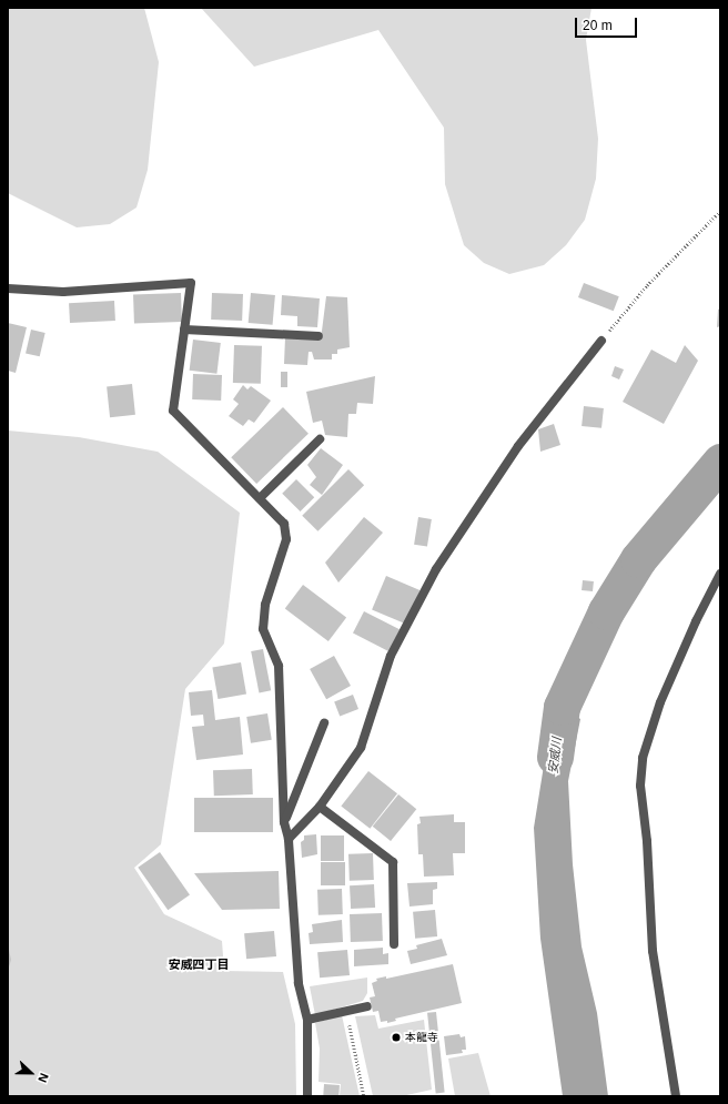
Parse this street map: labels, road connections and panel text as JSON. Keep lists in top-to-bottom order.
{
  "districts": ["安威四丁目"],
  "water": ["安威川"],
  "places": ["本龍寺"],
  "scale_bar": "20 m",
  "north": "right"
}
